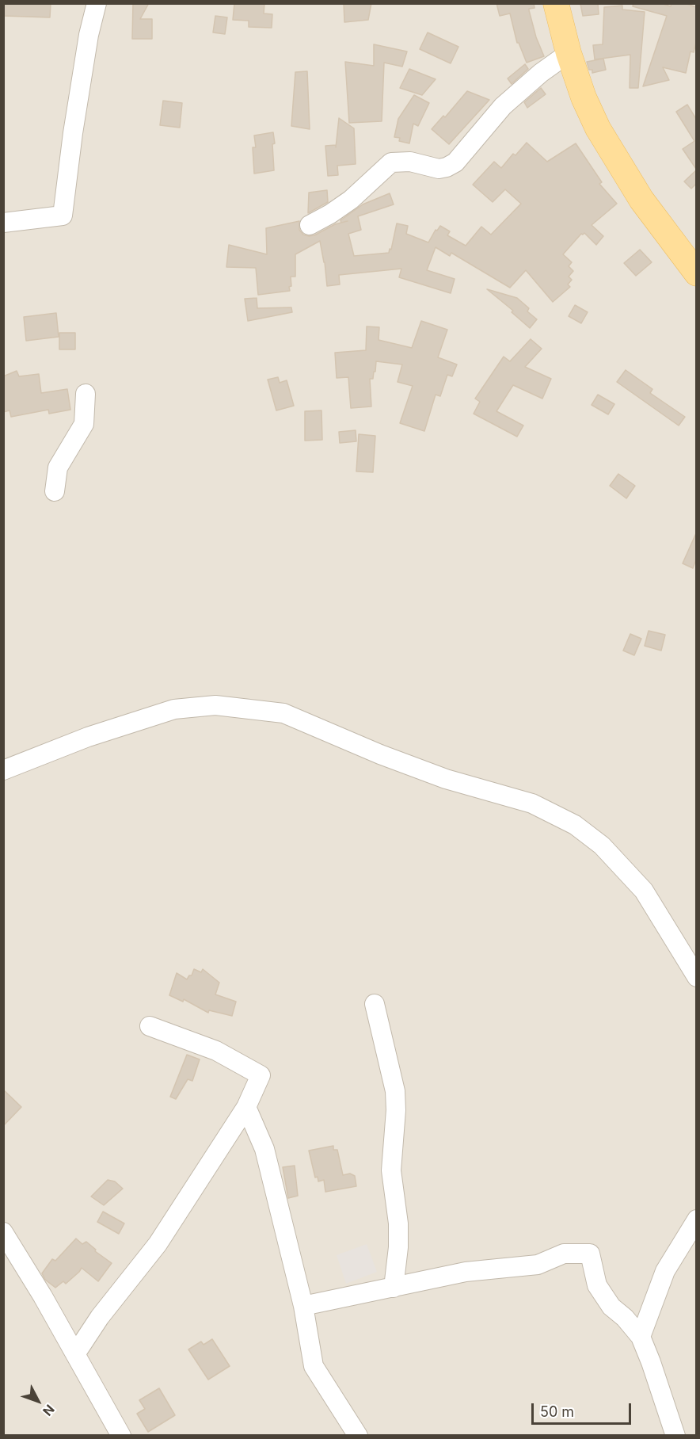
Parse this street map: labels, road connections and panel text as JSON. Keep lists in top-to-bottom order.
{
  "scale_bar": "50 m",
  "north": "bottom right"
}
